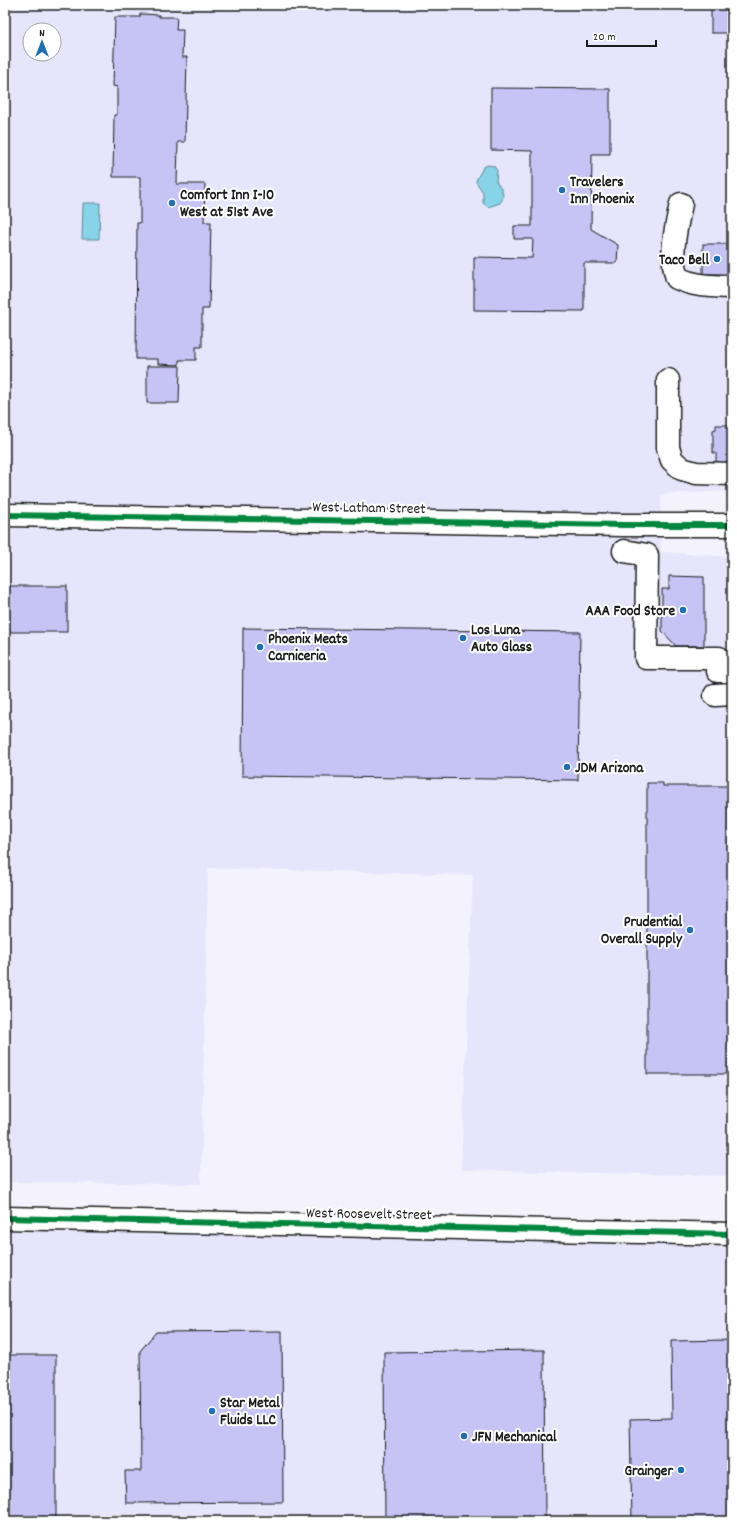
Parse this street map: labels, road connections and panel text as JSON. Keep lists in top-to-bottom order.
{
  "streets": {
    "street": ["West Latham Street", "West Roosevelt Street"]
  },
  "places": [
    "Travelers Inn Phoenix",
    "Comfort Inn I-10 West at 51st Ave",
    "Taco Bell",
    "AAA Food Store",
    "Los Luna Auto Glass",
    "Phoenix Meats Carniceria",
    "JDM Arizona",
    "Prudential Overall Supply",
    "Star Metal Fluids LLC",
    "JFN Mechanical",
    "Grainger"
  ],
  "scale_bar": "20 m",
  "north": "top"
}
